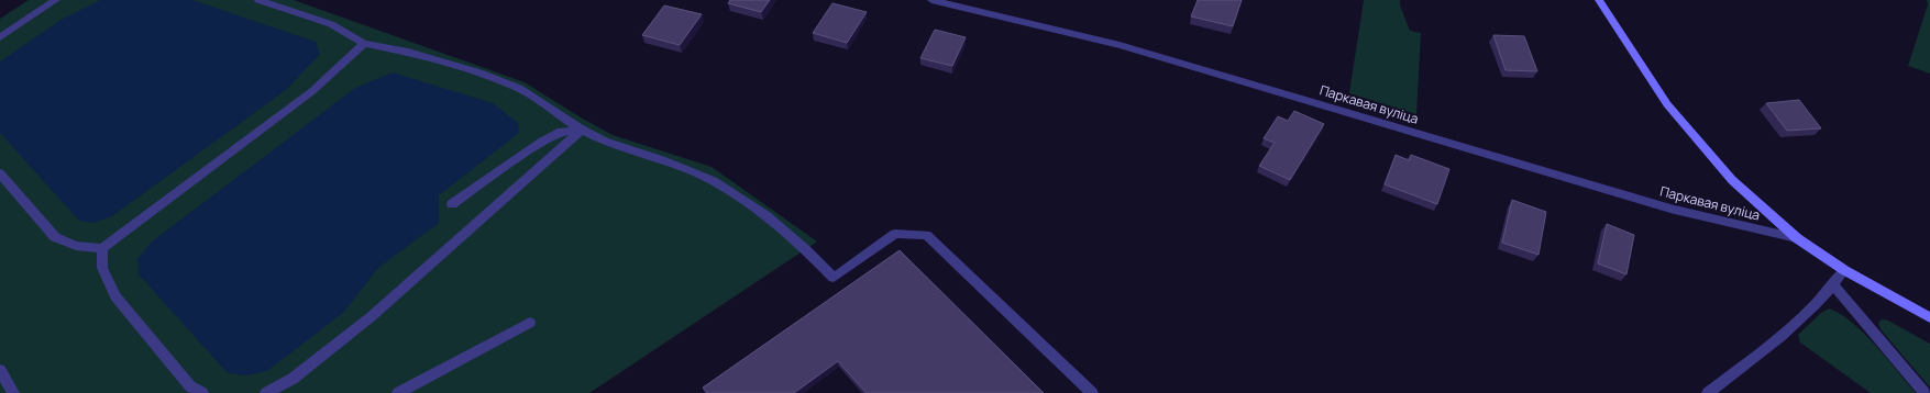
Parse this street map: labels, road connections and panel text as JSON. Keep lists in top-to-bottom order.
{
  "streets": {
    "street": ["Паркавая вуліца"]
  }
}
